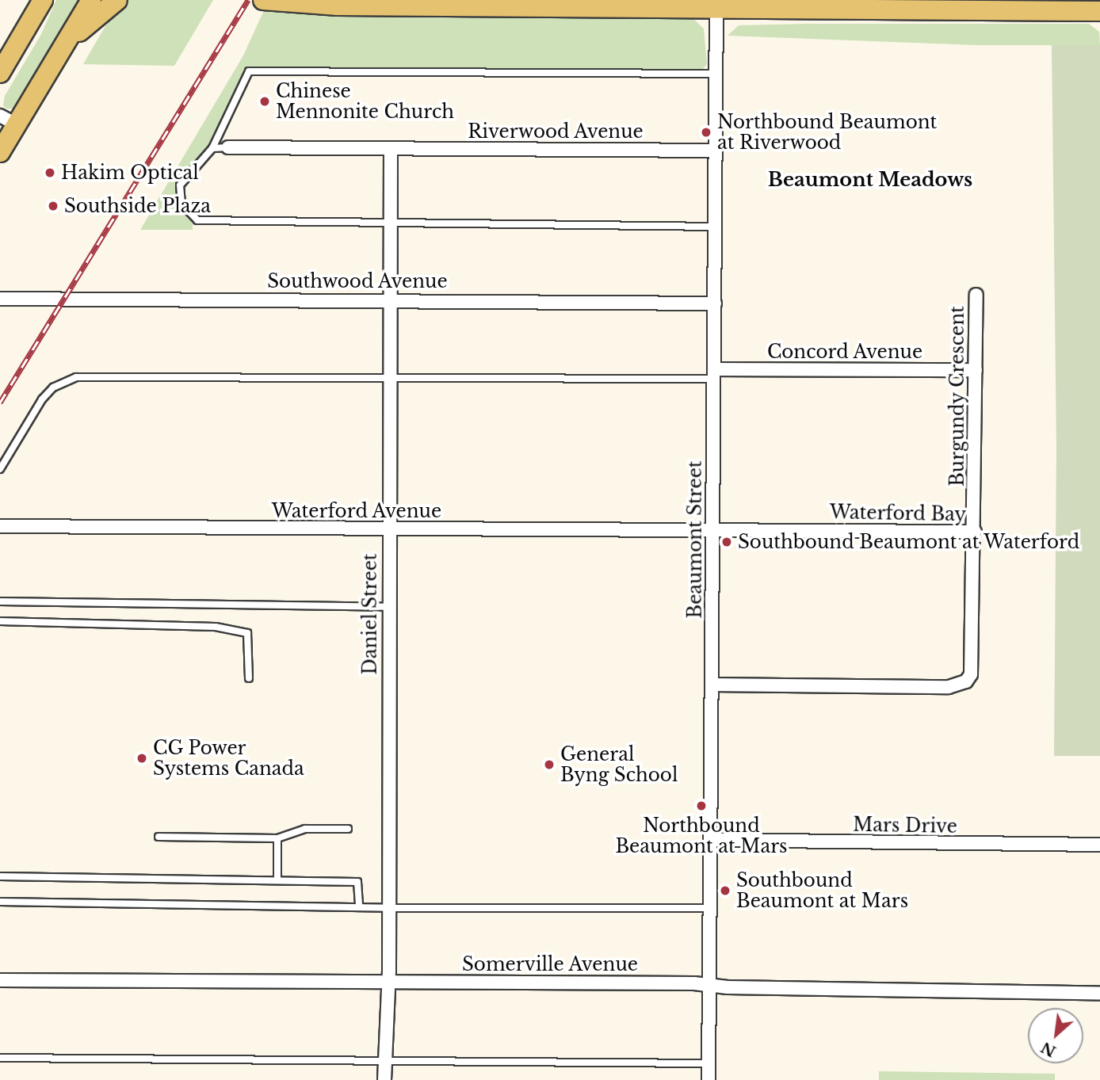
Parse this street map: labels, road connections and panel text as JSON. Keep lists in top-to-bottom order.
{
  "streets": {
    "street": [
      "Riverwood Avenue",
      "Southwood Avenue",
      "Concord Avenue",
      "Burgundy Crescent",
      "Waterford Avenue",
      "Waterford Bay",
      "Beaumont Street",
      "Daniel Street",
      "Mars Drive",
      "Somerville Avenue"
    ]
  },
  "crossings": [
    ["Riverwood Avenue", "Beaumont Street"],
    ["Riverwood Avenue", "Daniel Street"],
    ["Southwood Avenue", "Beaumont Street"],
    ["Southwood Avenue", "Daniel Street"],
    ["Concord Avenue", "Burgundy Crescent"],
    ["Concord Avenue", "Beaumont Street"],
    ["Burgundy Crescent", "Waterford Bay"],
    ["Waterford Avenue", "Waterford Bay"],
    ["Waterford Avenue", "Beaumont Street"],
    ["Waterford Avenue", "Daniel Street"],
    ["Waterford Bay", "Beaumont Street"],
    ["Beaumont Street", "Mars Drive"],
    ["Beaumont Street", "Somerville Avenue"],
    ["Daniel Street", "Somerville Avenue"]
  ],
  "districts": ["Beaumont Meadows"],
  "places": [
    "Chinese Mennonite Church",
    "Northbound Beaumont at Riverwood",
    "Hakim Optical",
    "Southside Plaza",
    "Southbound Beaumont at Waterford",
    "CG Power Systems Canada",
    "General Byng School",
    "Northbound Beaumont at Mars",
    "Southbound Beaumont at Mars"
  ],
  "north": "bottom left"
}
